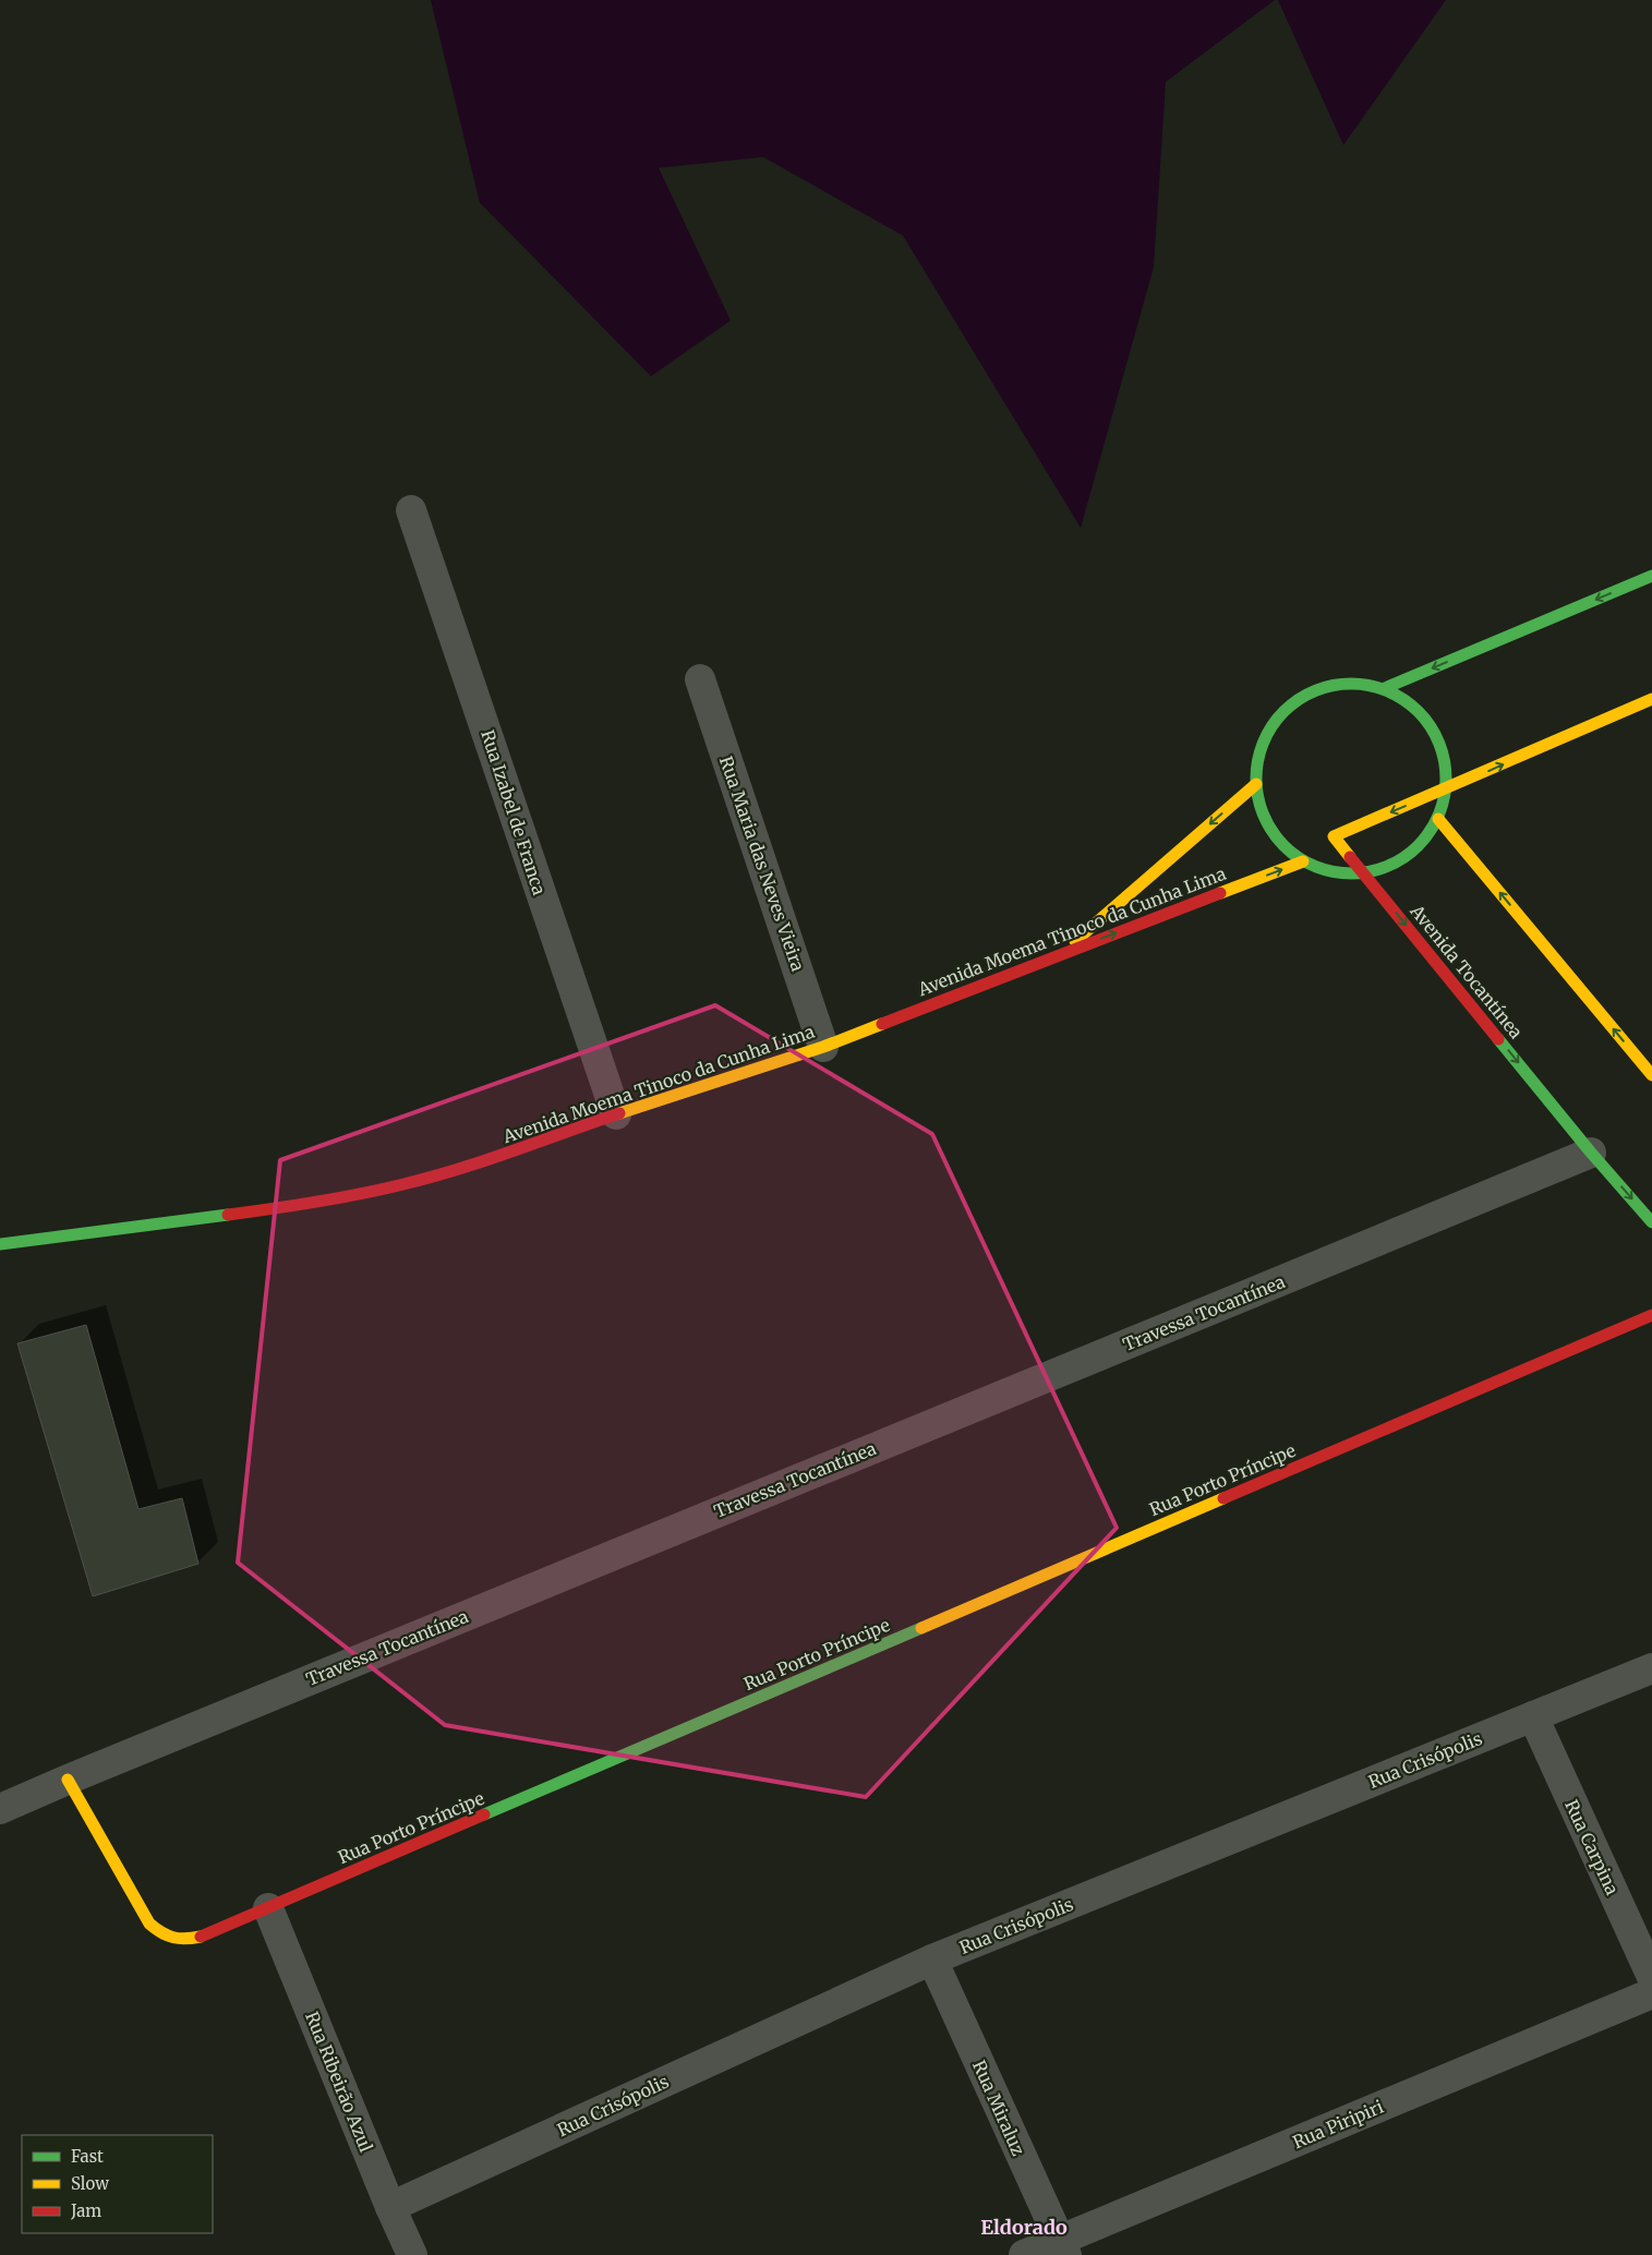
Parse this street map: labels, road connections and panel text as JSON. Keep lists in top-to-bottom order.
{
  "streets": {
    "main road": ["Avenida Moema Tinoco da Cunha Lima", "Avenida Tocantínea", "Rua Porto Príncipe"],
    "street": [
      "Rua Izabel de Franca",
      "Rua Maria das Neves Vieira",
      "Travessa Tocantínea",
      "Rua Crisópolis",
      "Rua Carpina",
      "Rua Ribeirão Azul",
      "Rua Miraluz",
      "Rua Piripiri"
    ]
  },
  "crossings": [
    ["Rua Izabel de Franca", "Avenida Moema Tinoco da Cunha Lima"],
    ["Rua Maria das Neves Vieira", "Avenida Moema Tinoco da Cunha Lima"],
    ["Avenida Tocantínea", "Travessa Tocantínea"],
    ["Travessa Tocantínea", "Rua Porto Príncipe"],
    ["Rua Porto Príncipe", "Rua Ribeirão Azul"],
    ["Rua Crisópolis", "Rua Carpina"],
    ["Rua Crisópolis", "Rua Ribeirão Azul"],
    ["Rua Crisópolis", "Rua Miraluz"],
    ["Rua Miraluz", "Rua Piripiri"]
  ],
  "districts": ["Eldorado"],
  "legend": ["Fast", "Slow", "Jam"]
}
